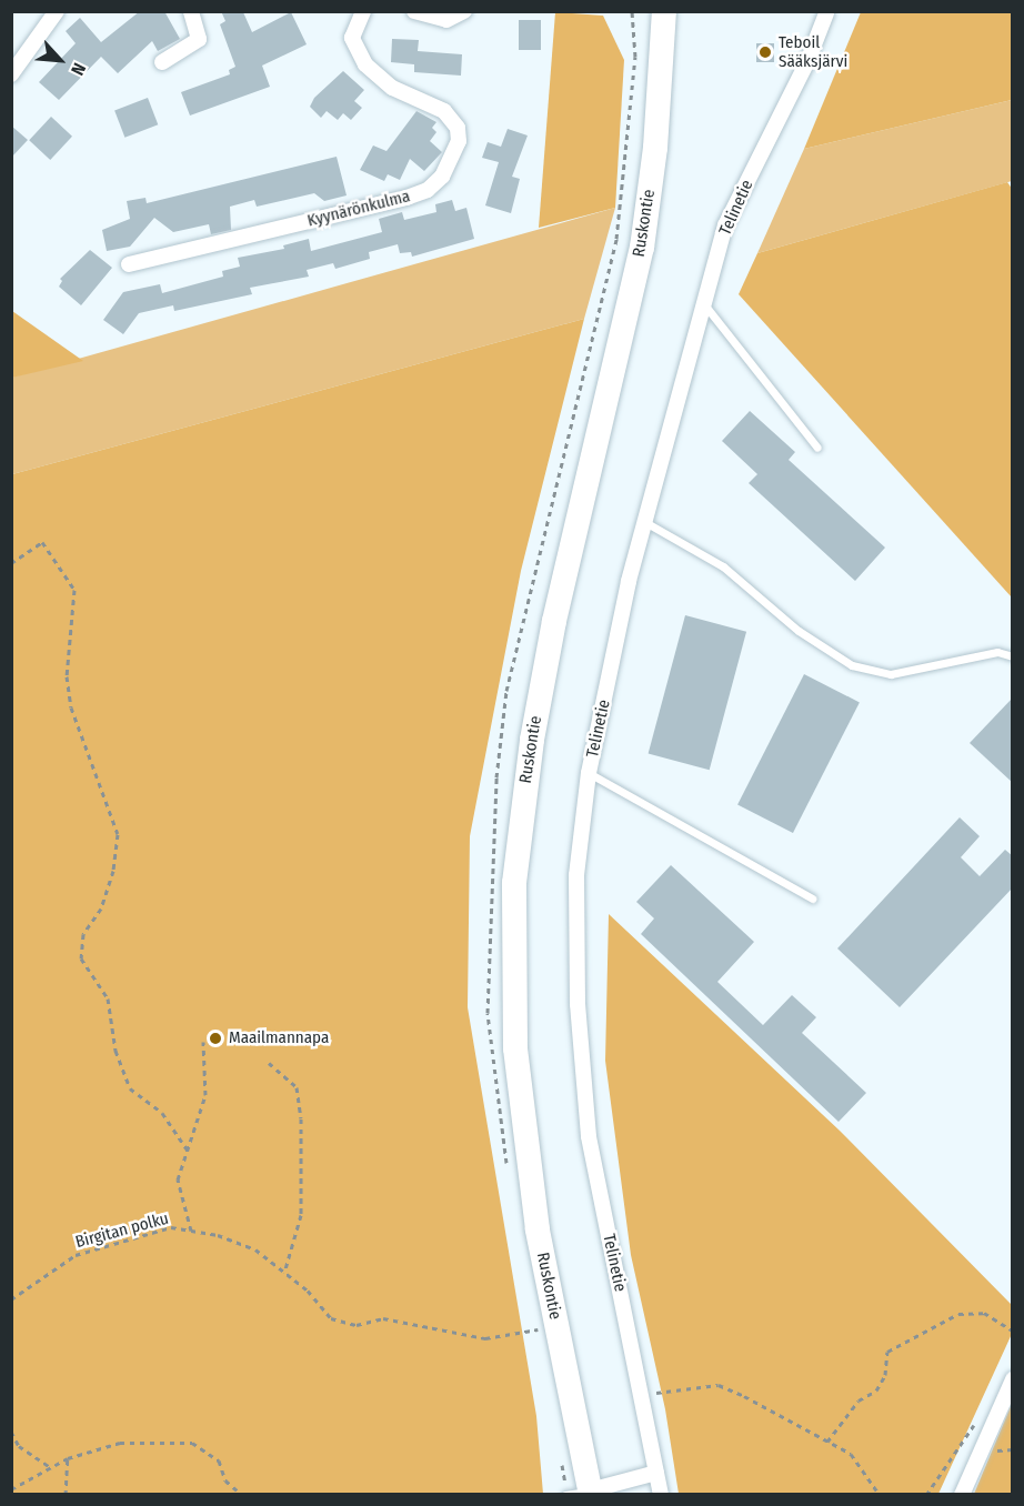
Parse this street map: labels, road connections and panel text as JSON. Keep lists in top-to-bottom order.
{
  "streets": {
    "main road": ["Ruskontie"],
    "street": ["Telinetie", "Kyynärönkulma"],
    "path": ["Birgitan polku"]
  },
  "places": ["Teboil Sääksjärvi", "Maailmannapa"],
  "north": "bottom right"
}
